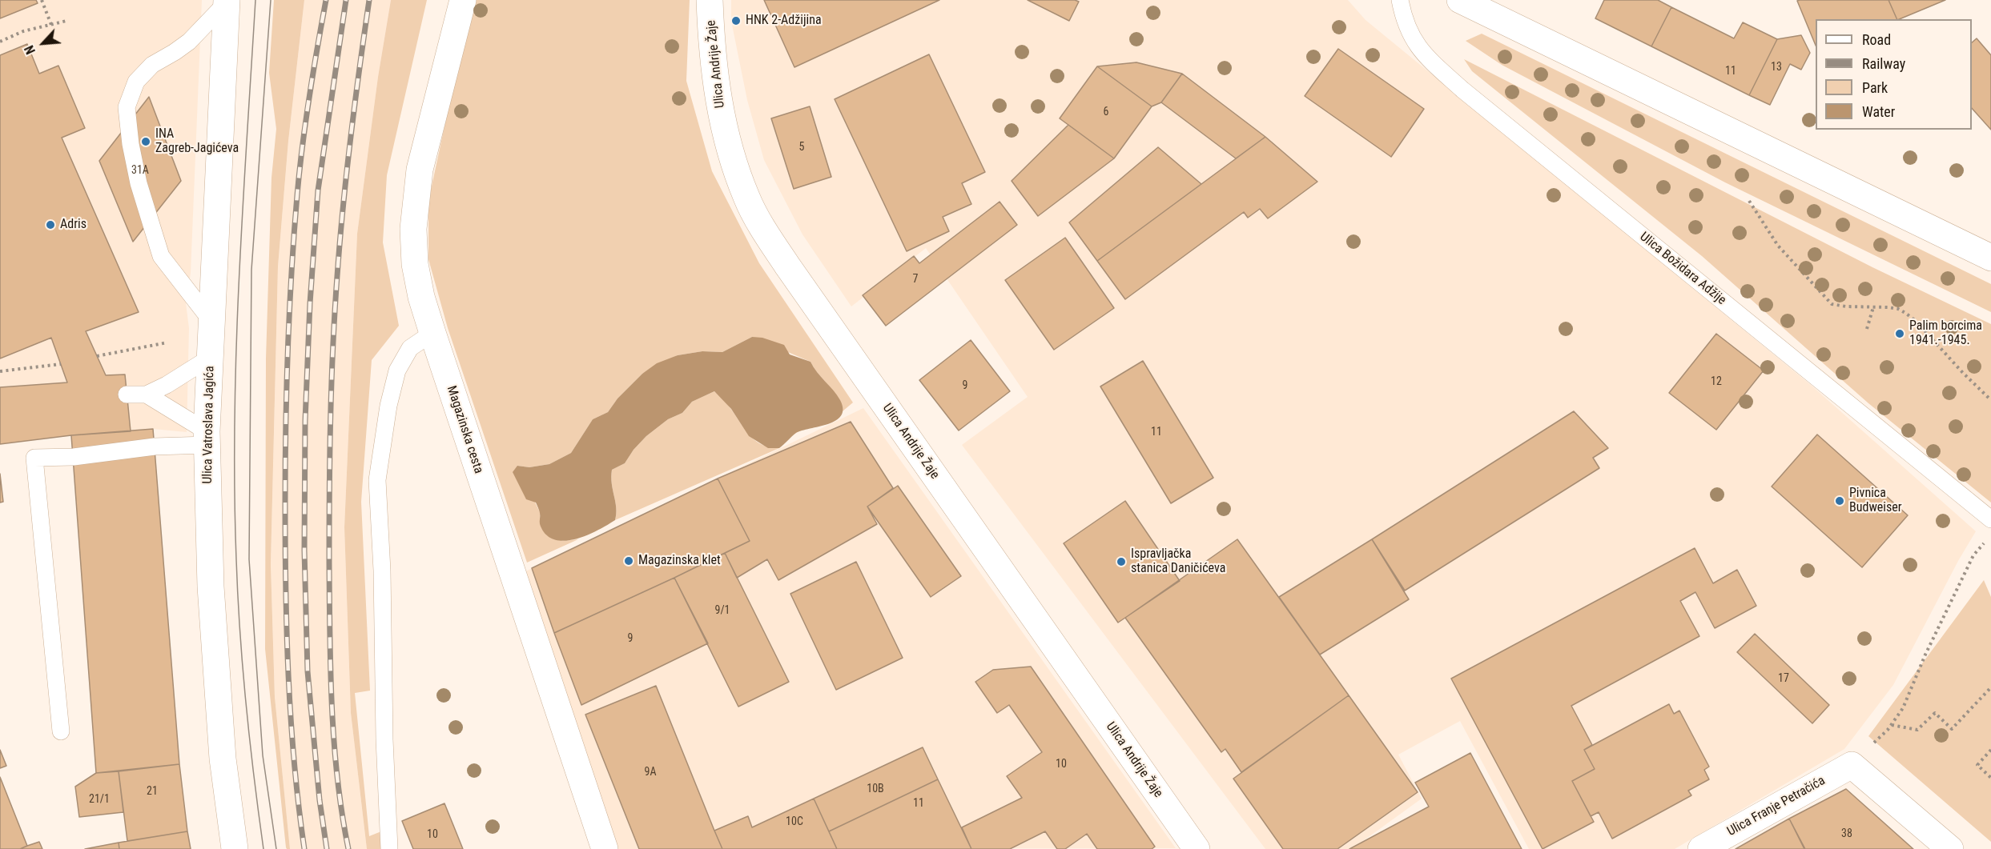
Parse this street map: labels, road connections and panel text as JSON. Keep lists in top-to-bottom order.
{
  "streets": {
    "street": [
      "Ulica Andrije Žaje",
      "Ulica Vatroslava Jagića",
      "Magazinska cesta",
      "Ulica Franje Petračića"
    ],
    "lane": ["Ulica Božidara Adžije"]
  },
  "places": [
    "HNK 2-Adžijina",
    "INA Zagreb-Jagićeva",
    "Adris",
    "Palim borcima 1941.-1945.",
    "Pivnica Budweiser",
    "Magazinska klet",
    "Ispravljačka stanica Daničićeva"
  ],
  "house_numbers": [
    "13",
    "11",
    "6",
    "5",
    "31A",
    "7",
    "12",
    "9",
    "11",
    "9/1",
    "9",
    "17",
    "10",
    "9A",
    "10B",
    "21",
    "21/1",
    "11",
    "10C",
    "38",
    "10"
  ],
  "legend": [
    "Road",
    "Railway",
    "Park",
    "Water"
  ],
  "north": "bottom left"
}
